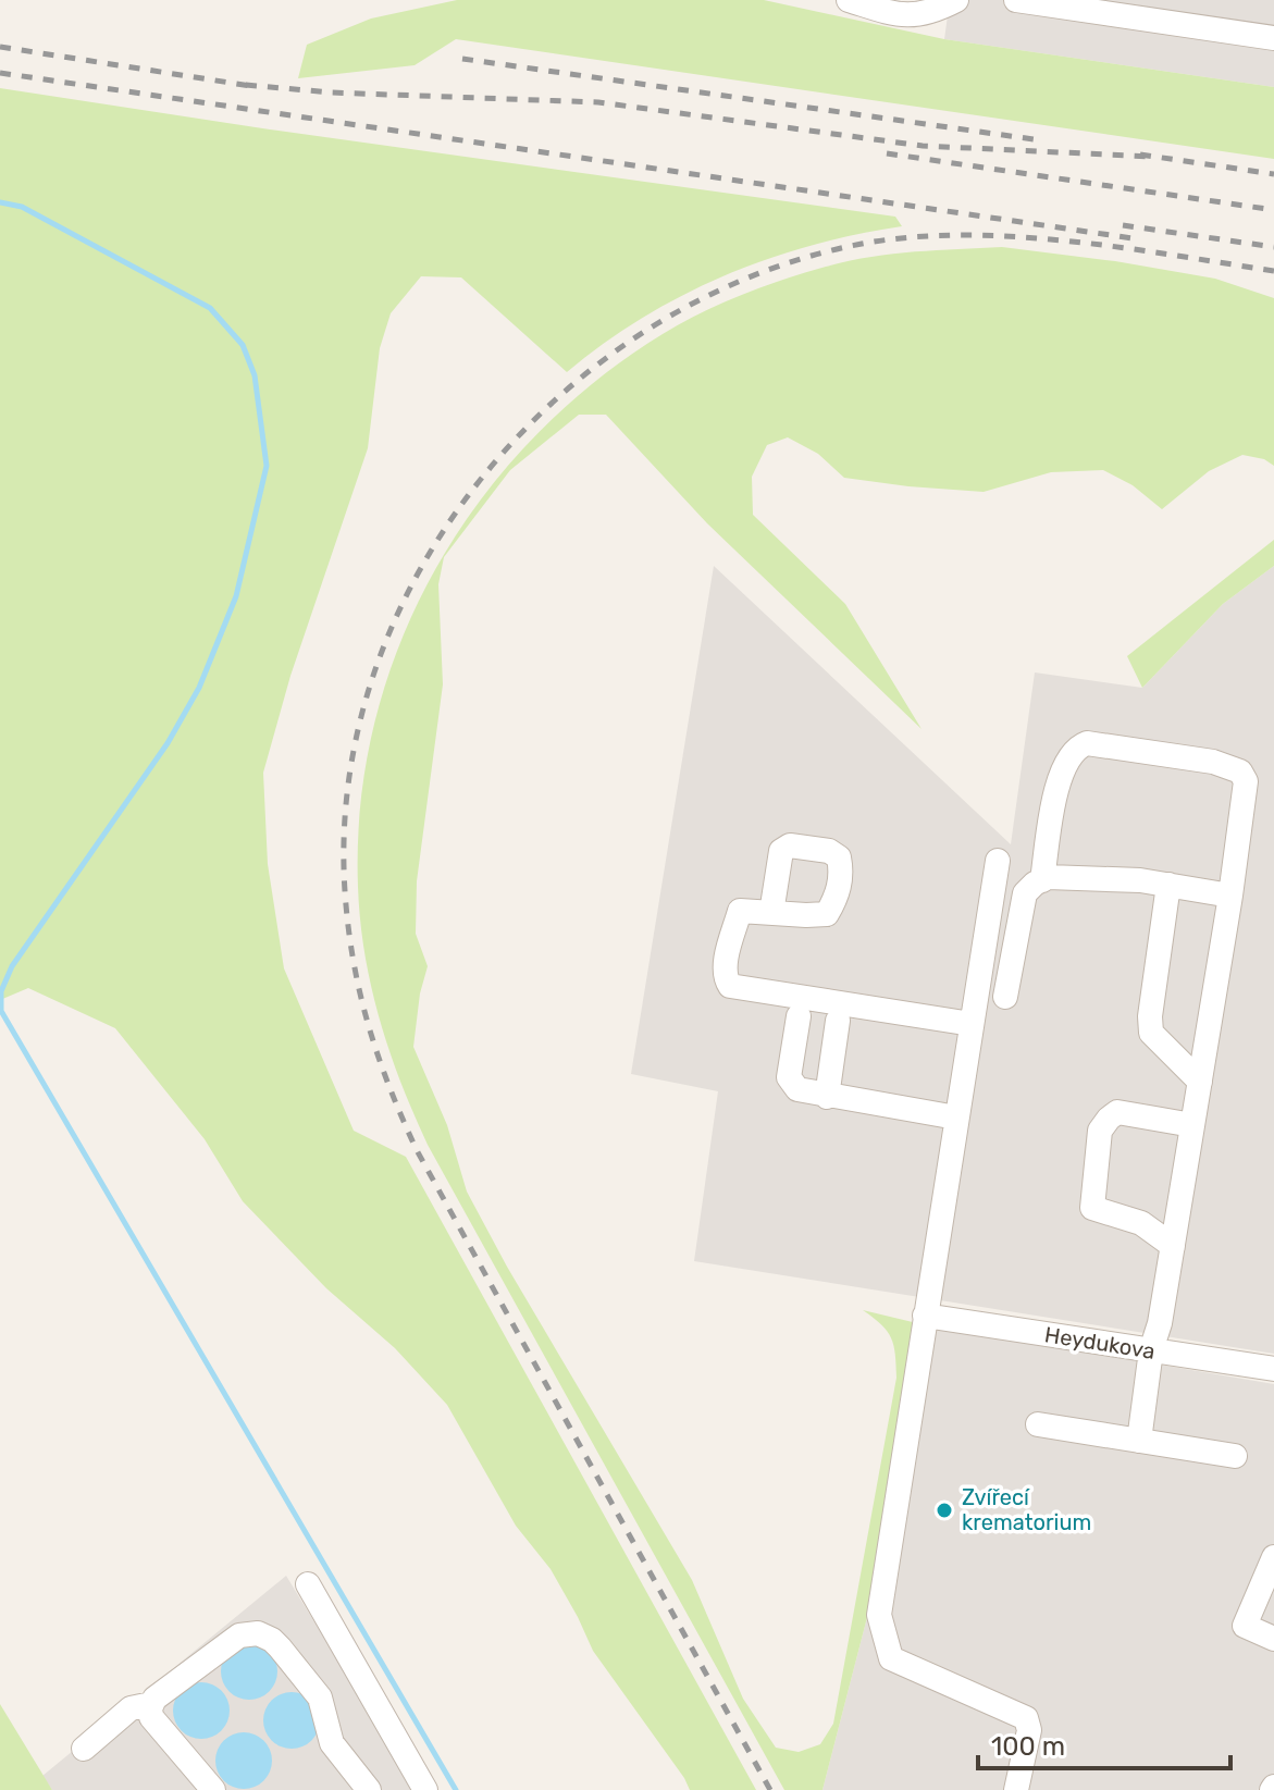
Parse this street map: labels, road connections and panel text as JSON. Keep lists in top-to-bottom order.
{
  "streets": {
    "street": ["Heydukova"]
  },
  "places": ["Zvířecí krematorium"],
  "scale_bar": "100 m"
}
